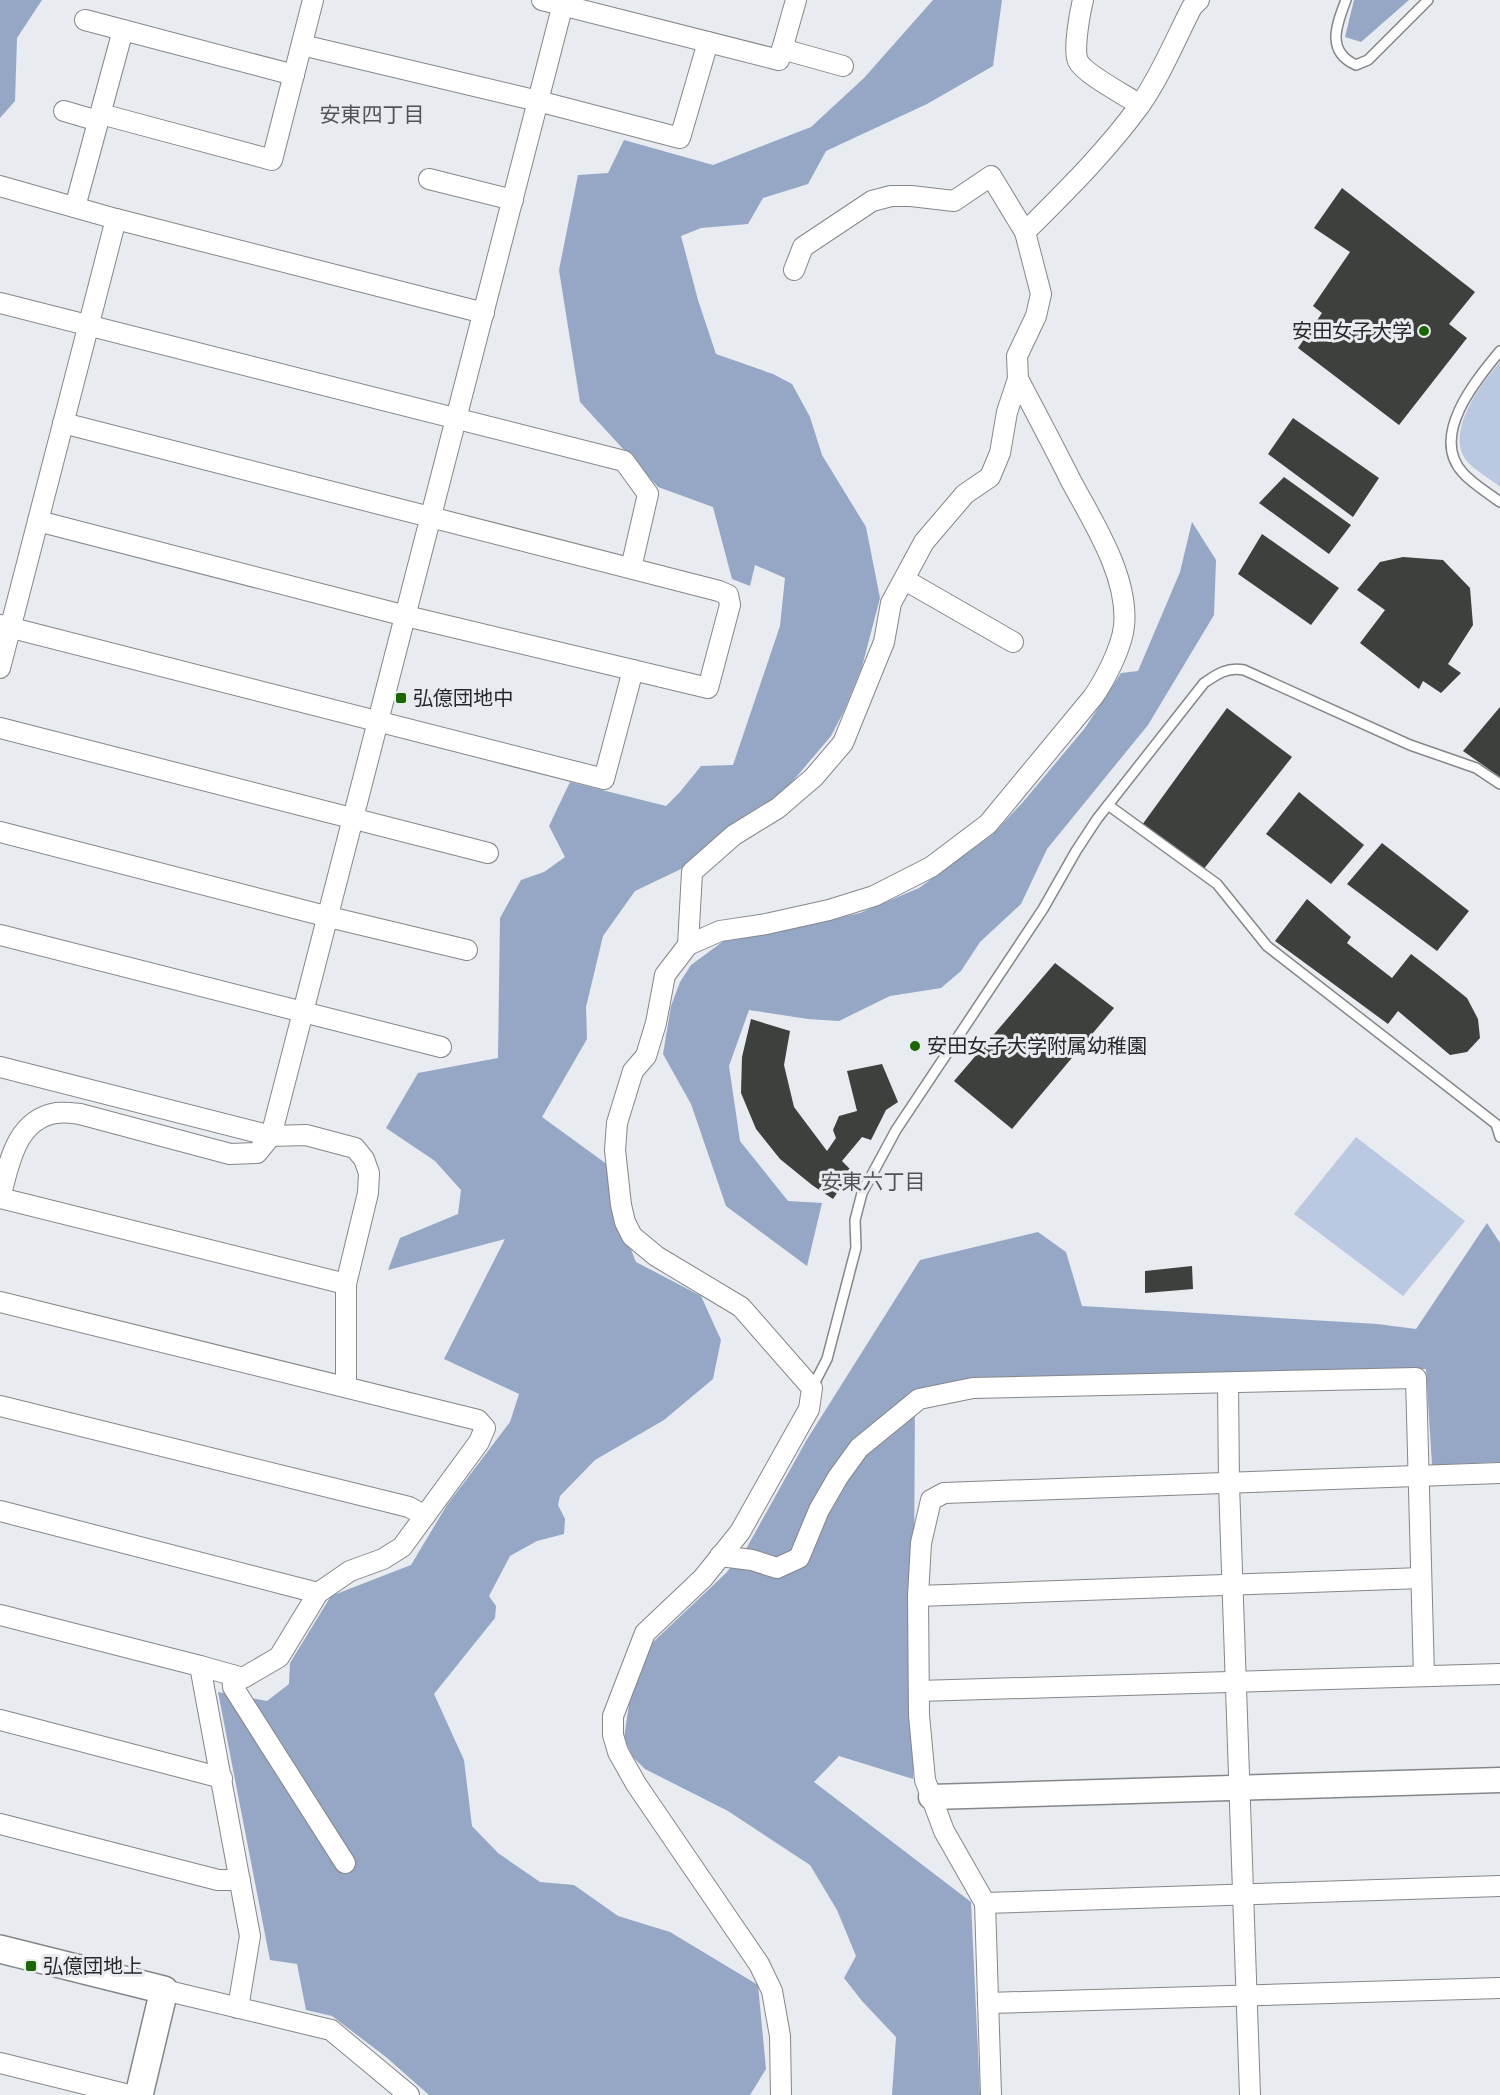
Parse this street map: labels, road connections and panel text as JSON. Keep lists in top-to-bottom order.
{
  "districts": ["安東四丁目", "安東六丁目"],
  "places": {
    "other": ["安田女子大学", "安田女子大学附属幼稚園"],
    "transit": ["弘億団地中", "弘億団地上"]
  }
}
